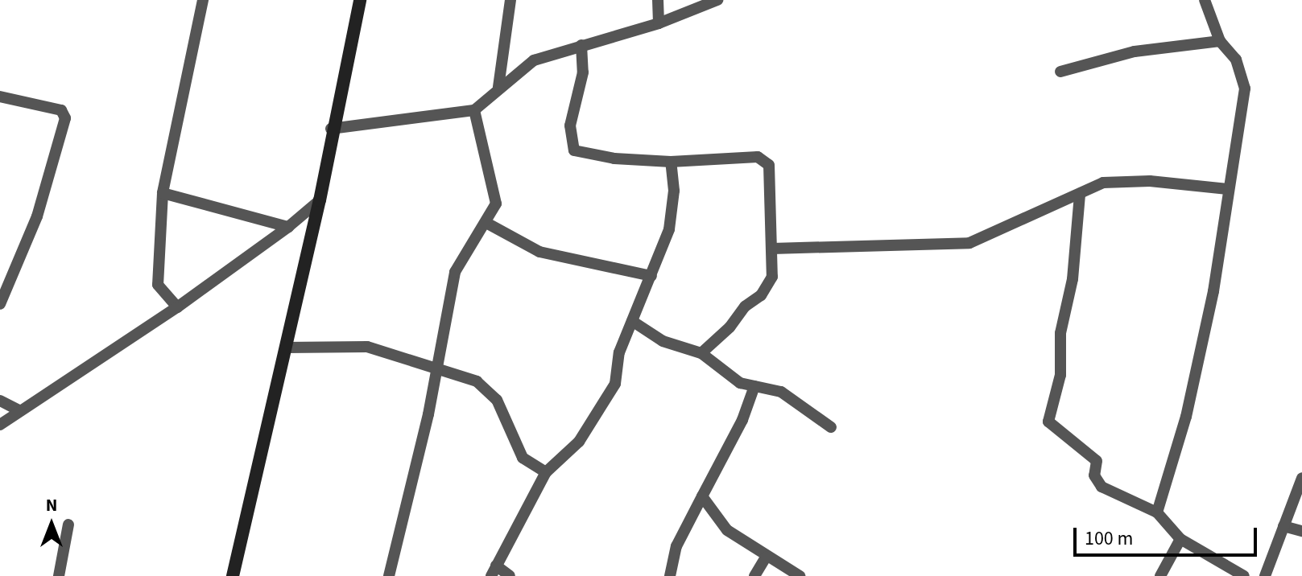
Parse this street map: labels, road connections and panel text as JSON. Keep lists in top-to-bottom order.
{
  "scale_bar": "100 m",
  "north": "top"
}
